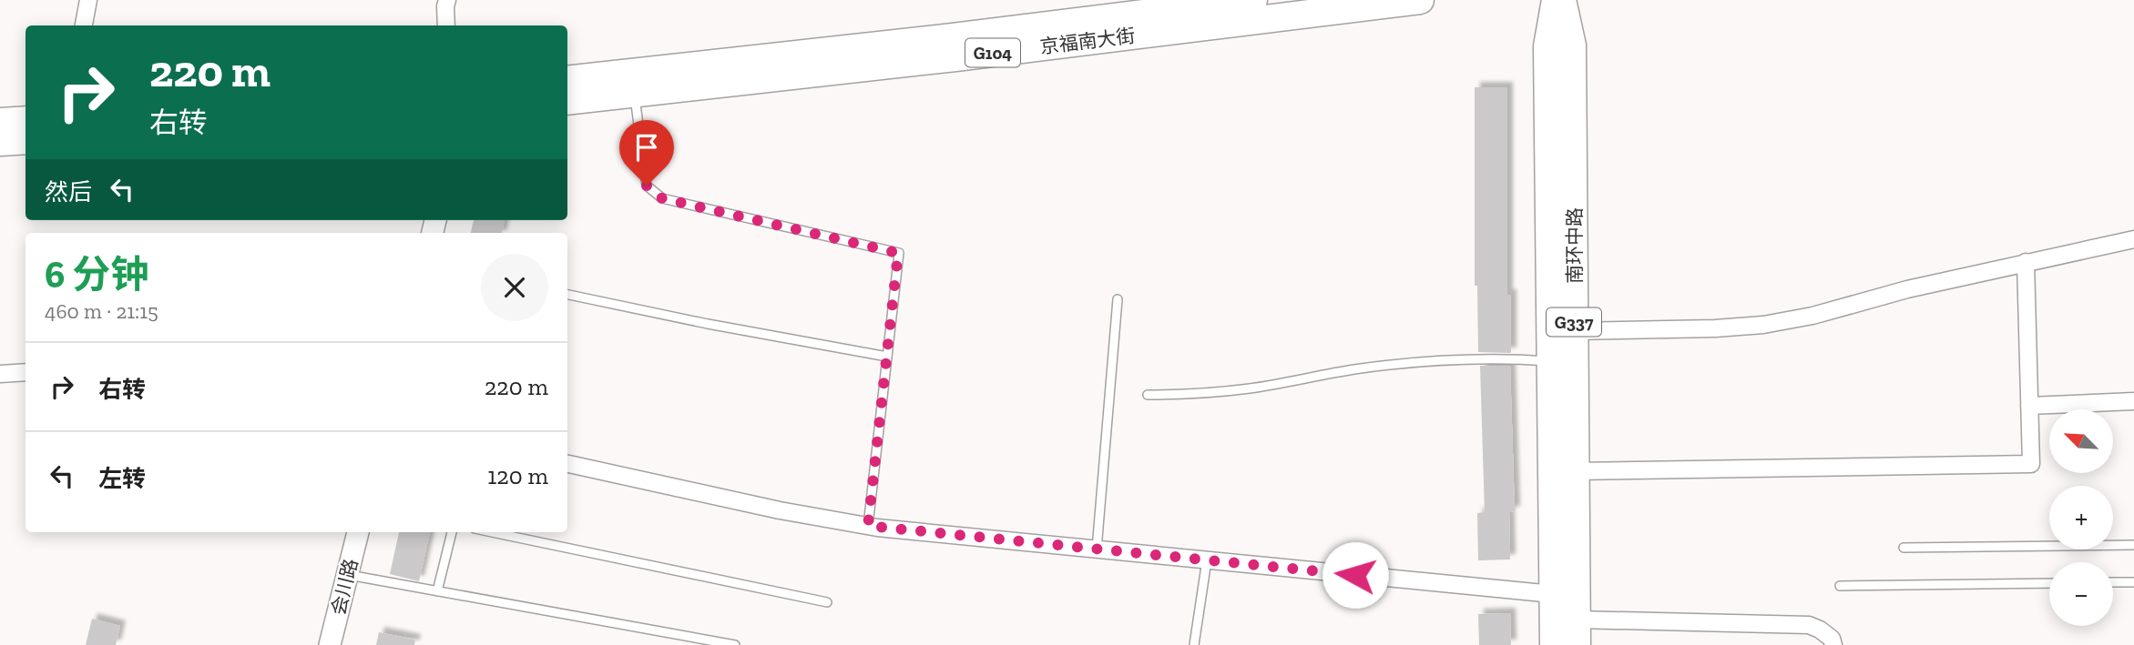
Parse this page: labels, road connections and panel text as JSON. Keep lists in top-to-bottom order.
{
  "streets": {
    "highway": [
      "京福南大街",
      "G104",
      "南环中路",
      "G337"
    ],
    "street": ["会川路"]
  },
  "north": "top left",
  "page": {
    "turn": ["220 m", "右转"],
    "then": "然后",
    "heading": ["6 分钟", "460 m · 21:15"],
    "list": [
      {
        "name": "右转",
        "value": "220 m"
      },
      {
        "name": "左转",
        "value": "120 m"
      }
    ],
    "map_buttons": ["+", "−"]
  }
}
